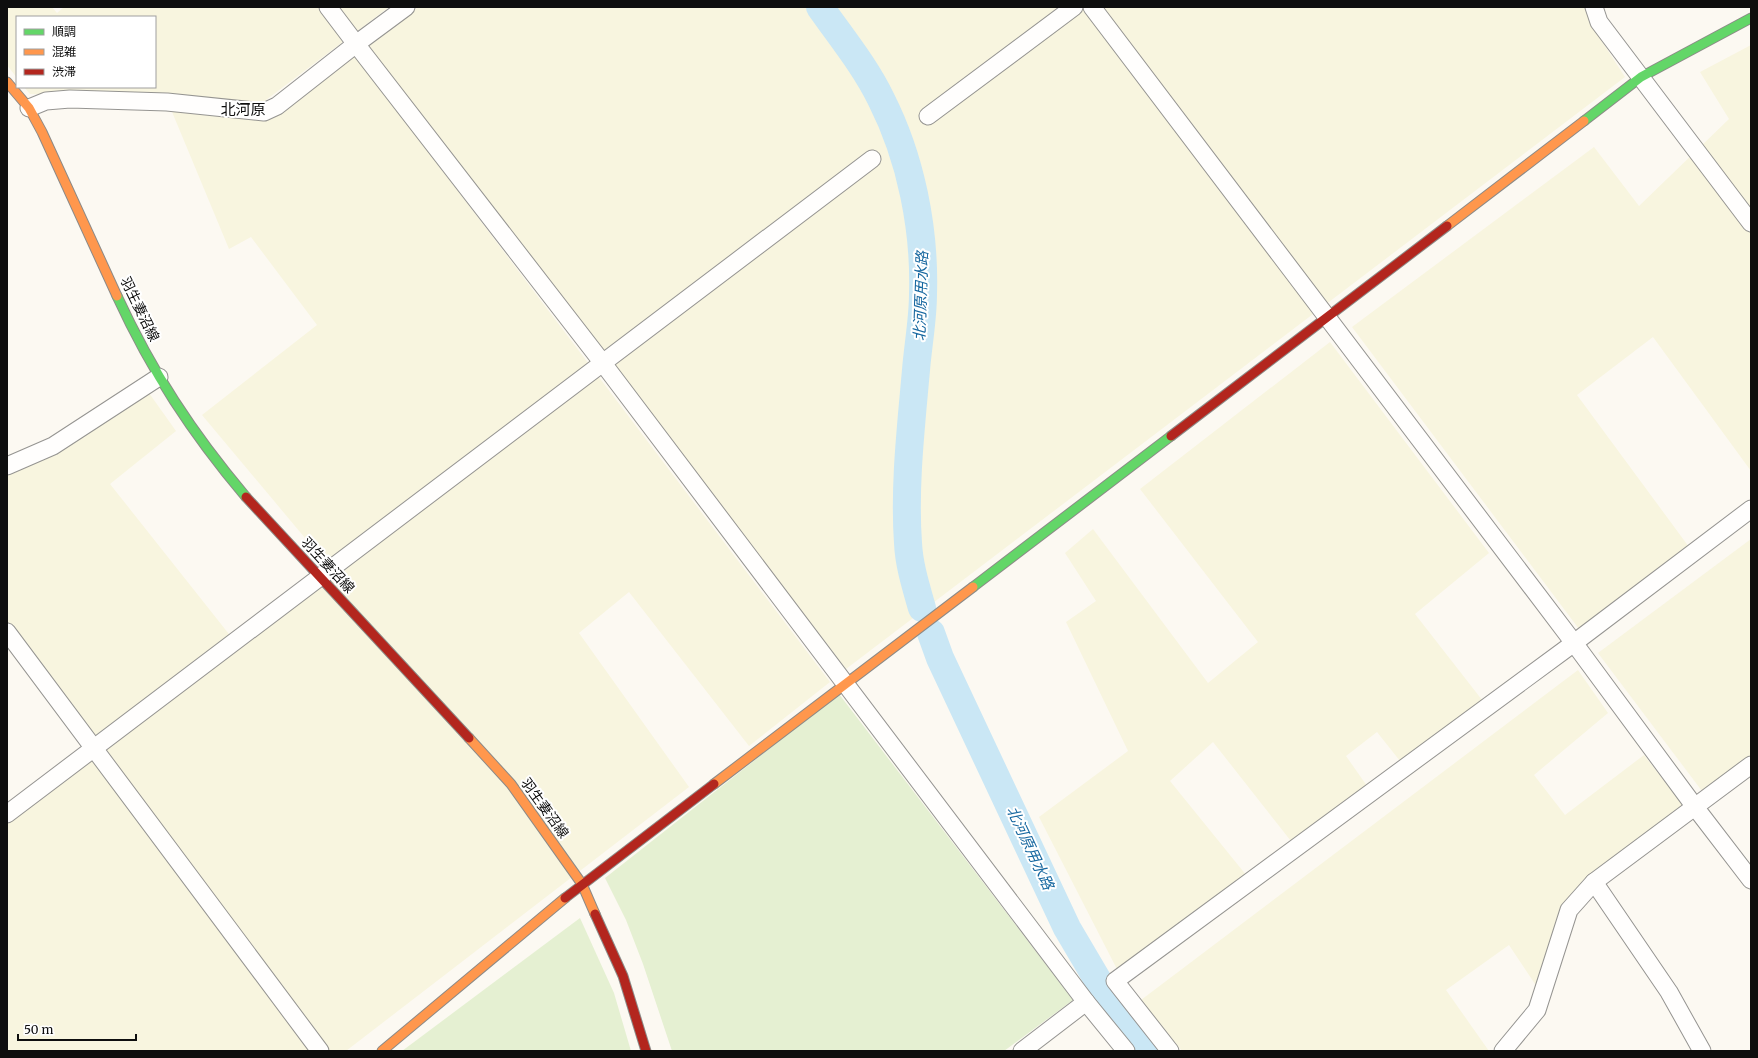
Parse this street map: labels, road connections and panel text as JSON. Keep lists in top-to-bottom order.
{
  "streets": {
    "street": ["羽生妻沼線"]
  },
  "districts": ["北河原"],
  "water": ["北河原用水路"],
  "legend": ["順調", "混雑", "渋滞"],
  "scale_bar": "50 m"
}
